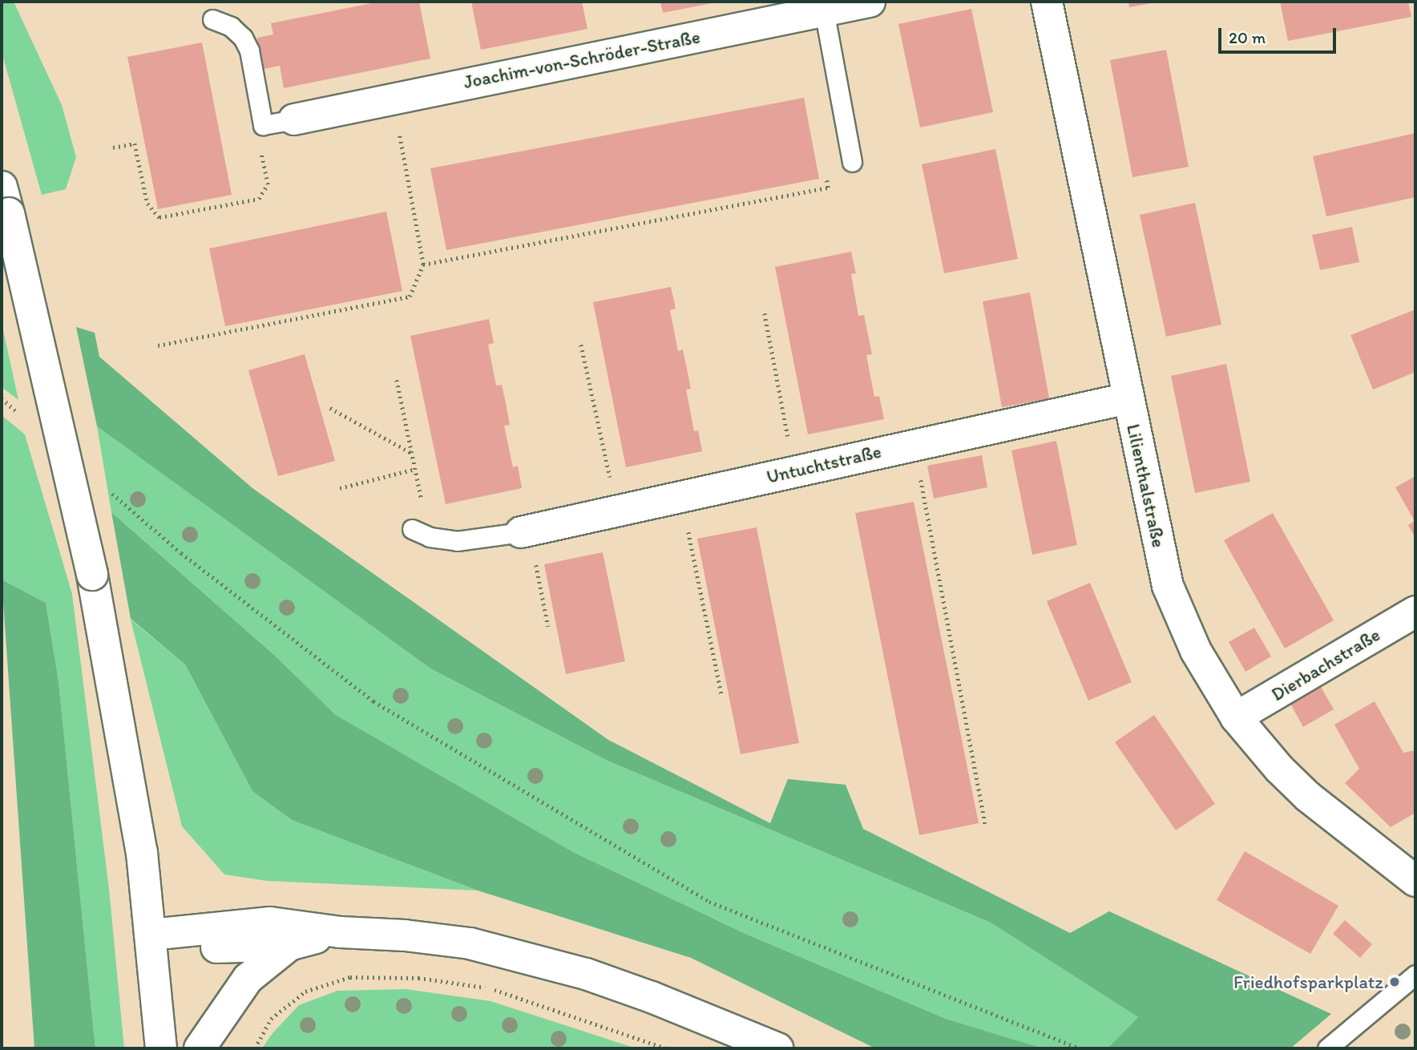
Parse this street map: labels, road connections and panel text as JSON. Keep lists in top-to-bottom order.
{
  "streets": {
    "street": [
      "Joachim-von-Schröder-Straße",
      "Untuchtstraße",
      "Lilienthalstraße",
      "Dierbachstraße"
    ]
  },
  "crossings": [
    ["Untuchtstraße", "Lilienthalstraße"],
    ["Lilienthalstraße", "Dierbachstraße"]
  ],
  "places": ["Friedhofsparkplatz"],
  "scale_bar": "20 m"
}
